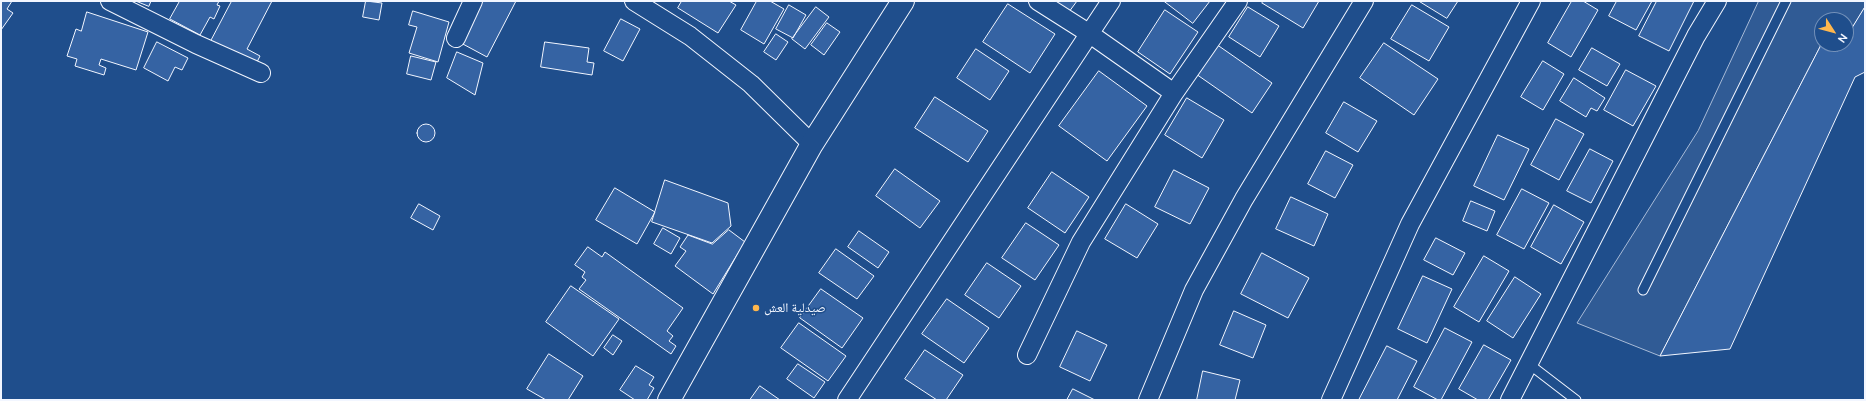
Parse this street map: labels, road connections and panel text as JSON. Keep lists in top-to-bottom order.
{
  "places": ["صيدلية العش"],
  "north": "bottom right"
}
